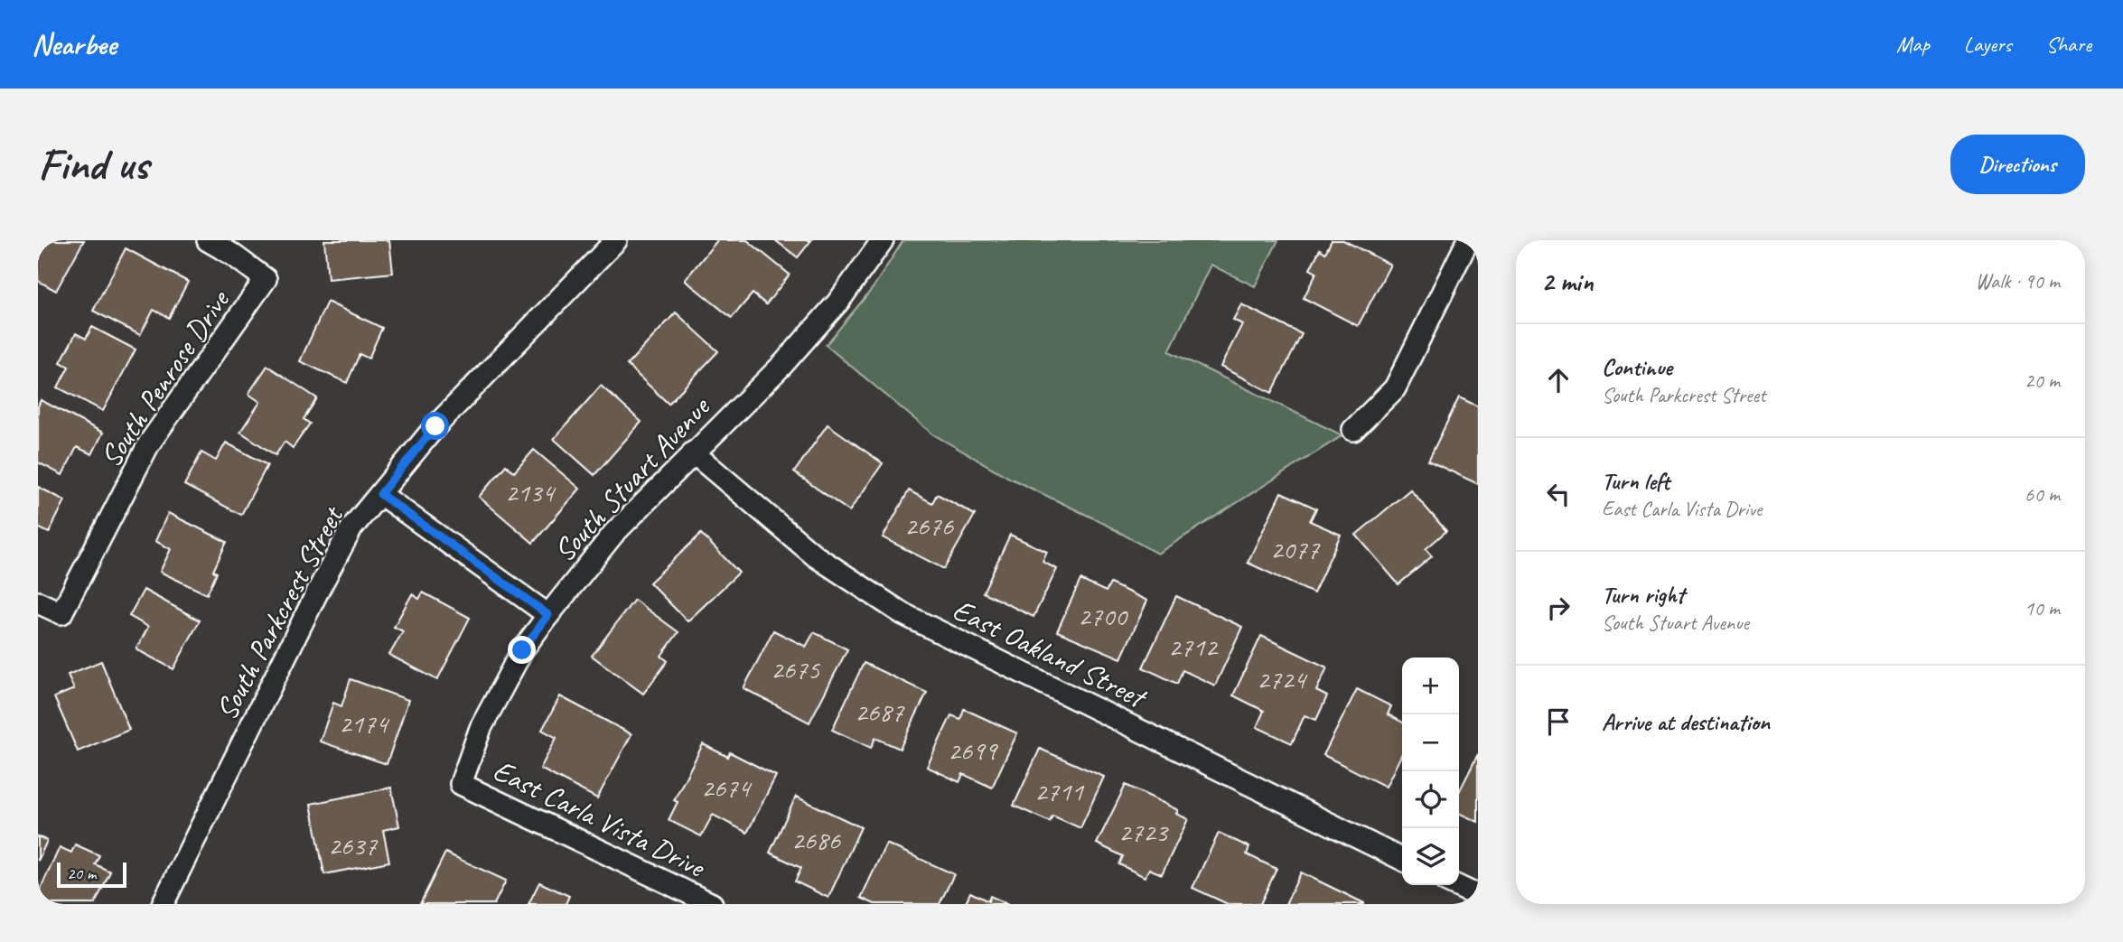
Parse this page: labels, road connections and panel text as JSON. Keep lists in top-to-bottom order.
{
  "streets": {
    "street": [
      "South Penrose Drive",
      "South Stuart Avenue",
      "South Parkcrest Street",
      "East Oakland Street",
      "East Carla Vista Drive"
    ]
  },
  "crossings": [
    ["South Stuart Avenue", "East Oakland Street"],
    ["South Stuart Avenue", "East Carla Vista Drive"]
  ],
  "house_numbers": [
    "2134",
    "2676",
    "2077",
    "2700",
    "2712",
    "2675",
    "2724",
    "2687",
    "2174",
    "2699",
    "2674",
    "2711",
    "2723",
    "2686",
    "2637"
  ],
  "scale_bar": "20 m",
  "page": {
    "header": "Nearbee",
    "nav": ["Map", "Layers", "Share"],
    "buttons": "Directions",
    "title": "Find us",
    "heading": ["2 min", "Walk · 90 m"],
    "list": [
      ["Continue", "South Parkcrest Street", "20 m"],
      ["Turn left", "East Carla Vista Drive", "60 m"],
      ["Turn right", "South Stuart Avenue", "10 m"],
      "Arrive at destination"
    ],
    "map_buttons": ["+", "−"],
    "scale": "20 m"
  }
}
